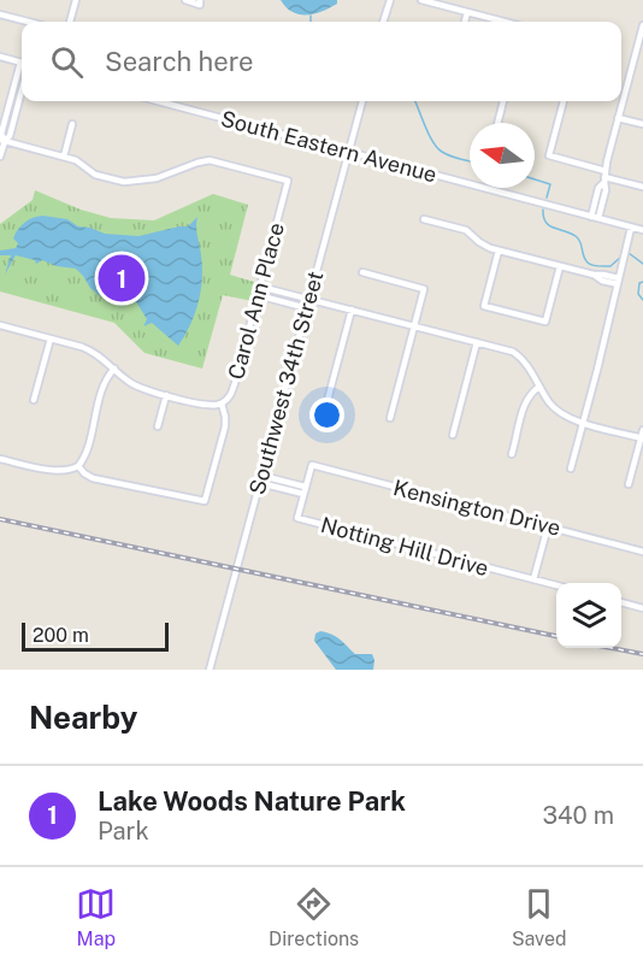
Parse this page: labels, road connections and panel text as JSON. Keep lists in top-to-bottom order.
{
  "streets": {
    "street": [
      "South Eastern Avenue",
      "Carol Ann Place",
      "Southwest 34th Street",
      "Kensington Drive",
      "Notting Hill Drive"
    ]
  },
  "crossings": [
    ["South Eastern Avenue", "Southwest 34th Street"],
    ["Kensington Drive", "Notting Hill Drive"]
  ],
  "scale_bar": "200 m",
  "north": "left",
  "page": {
    "search": "Search here",
    "pins": "1",
    "scale": "200 m",
    "heading": "Nearby",
    "list": [
      {
        "mark": "1",
        "name": "Lake Woods Nature Park",
        "note": "Park",
        "value": "340 m"
      }
    ],
    "nav": ["Map", "Directions", "Saved"]
  }
}
